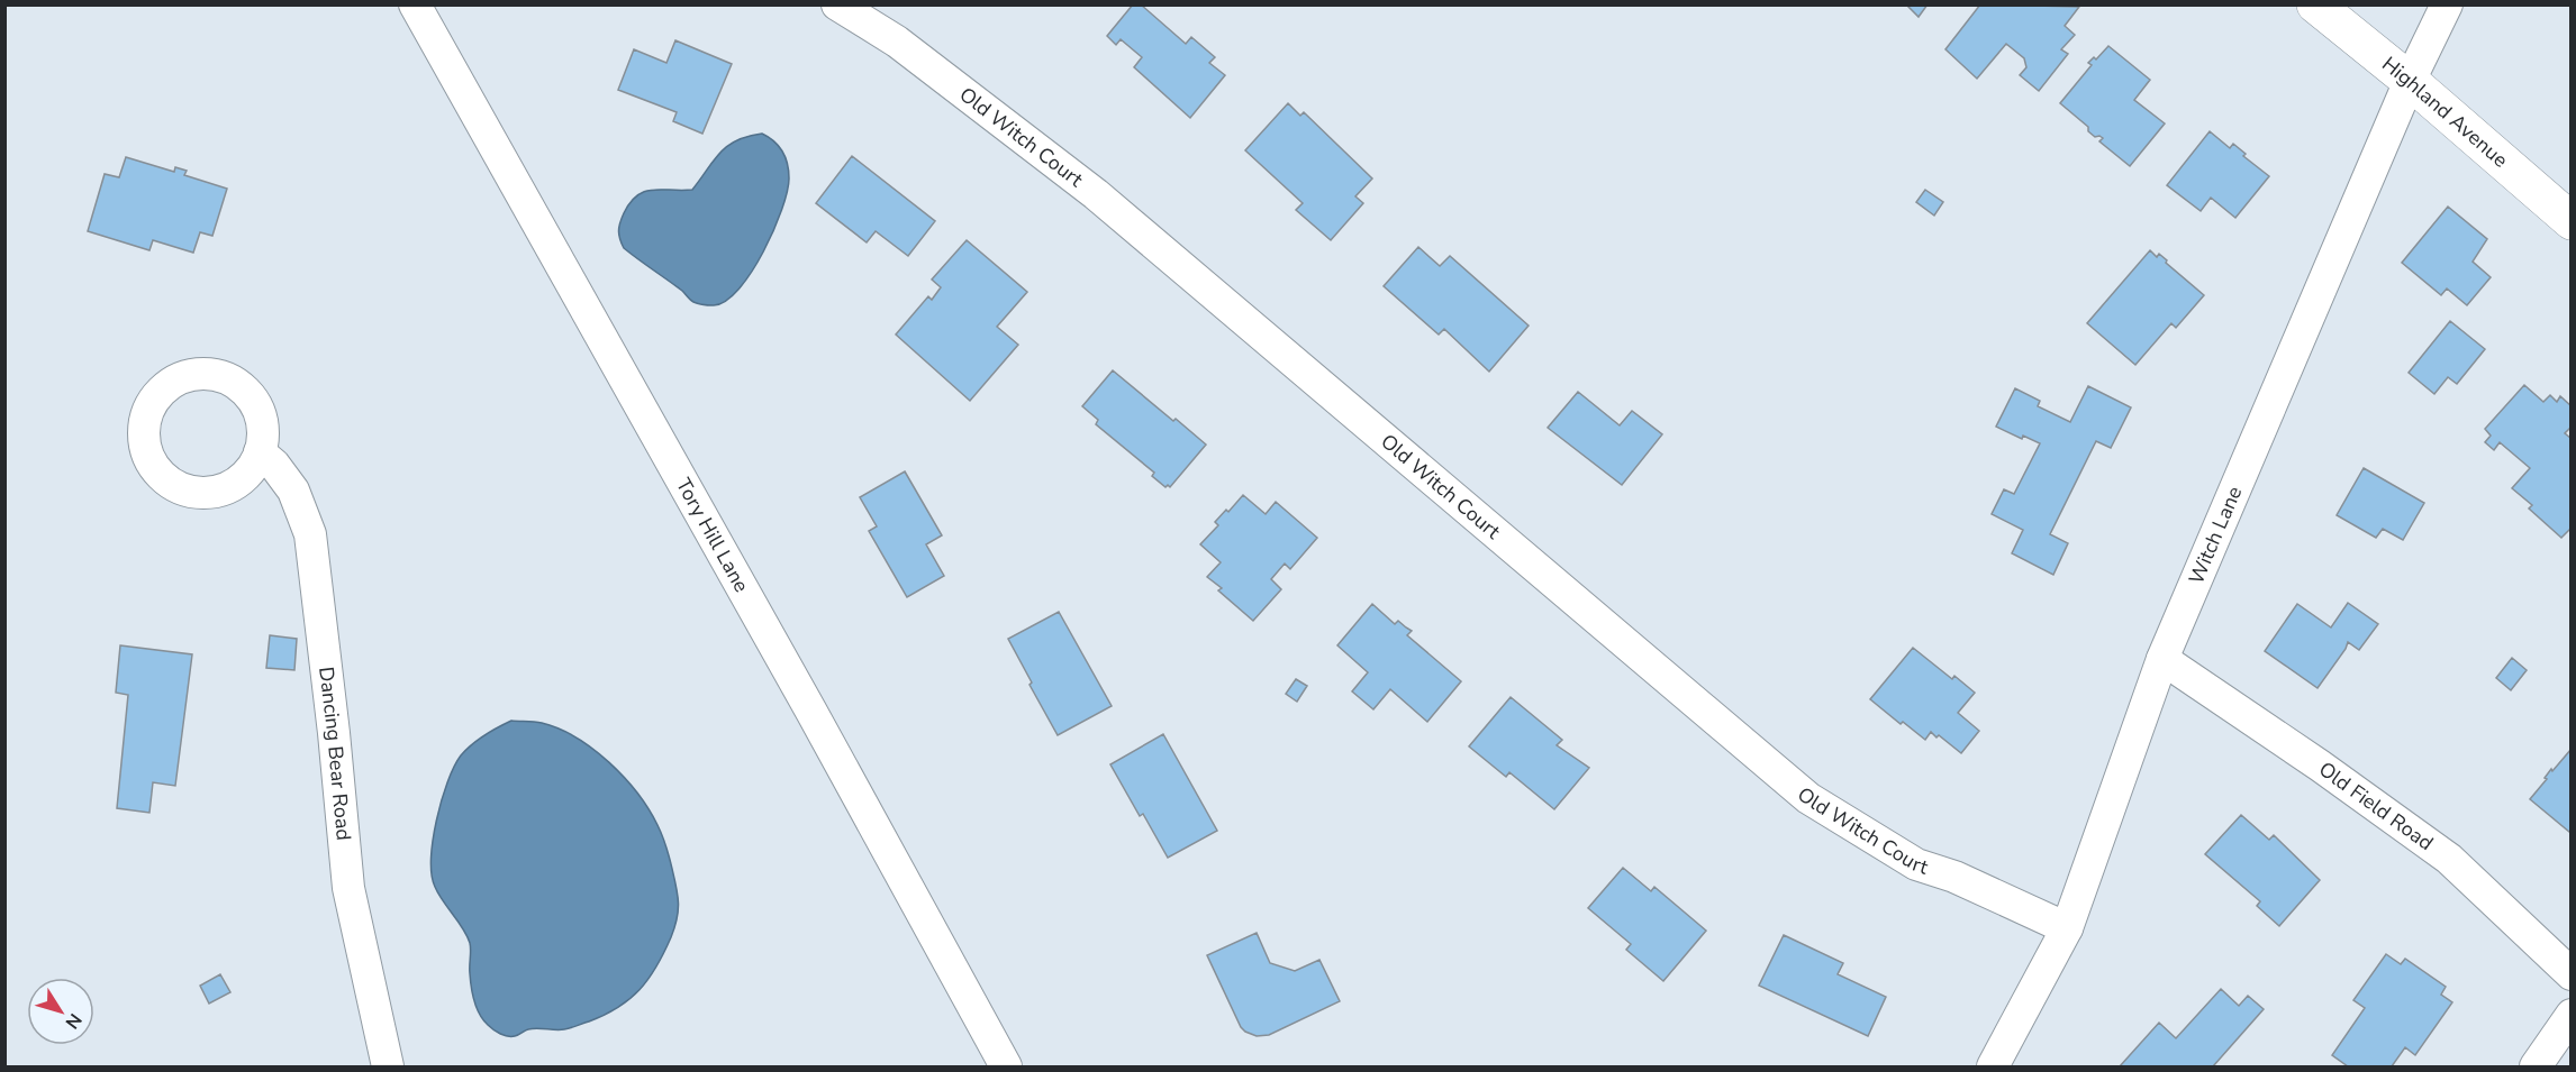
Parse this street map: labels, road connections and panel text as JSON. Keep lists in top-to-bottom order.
{
  "streets": {
    "street": [
      "Highland Avenue",
      "Old Witch Court",
      "Witch Lane",
      "Tory Hill Lane",
      "Dancing Bear Road",
      "Old Field Road"
    ]
  },
  "crossings": [
    ["Highland Avenue", "Witch Lane"],
    ["Old Witch Court", "Witch Lane"],
    ["Witch Lane", "Old Field Road"]
  ],
  "north": "bottom right"
}
